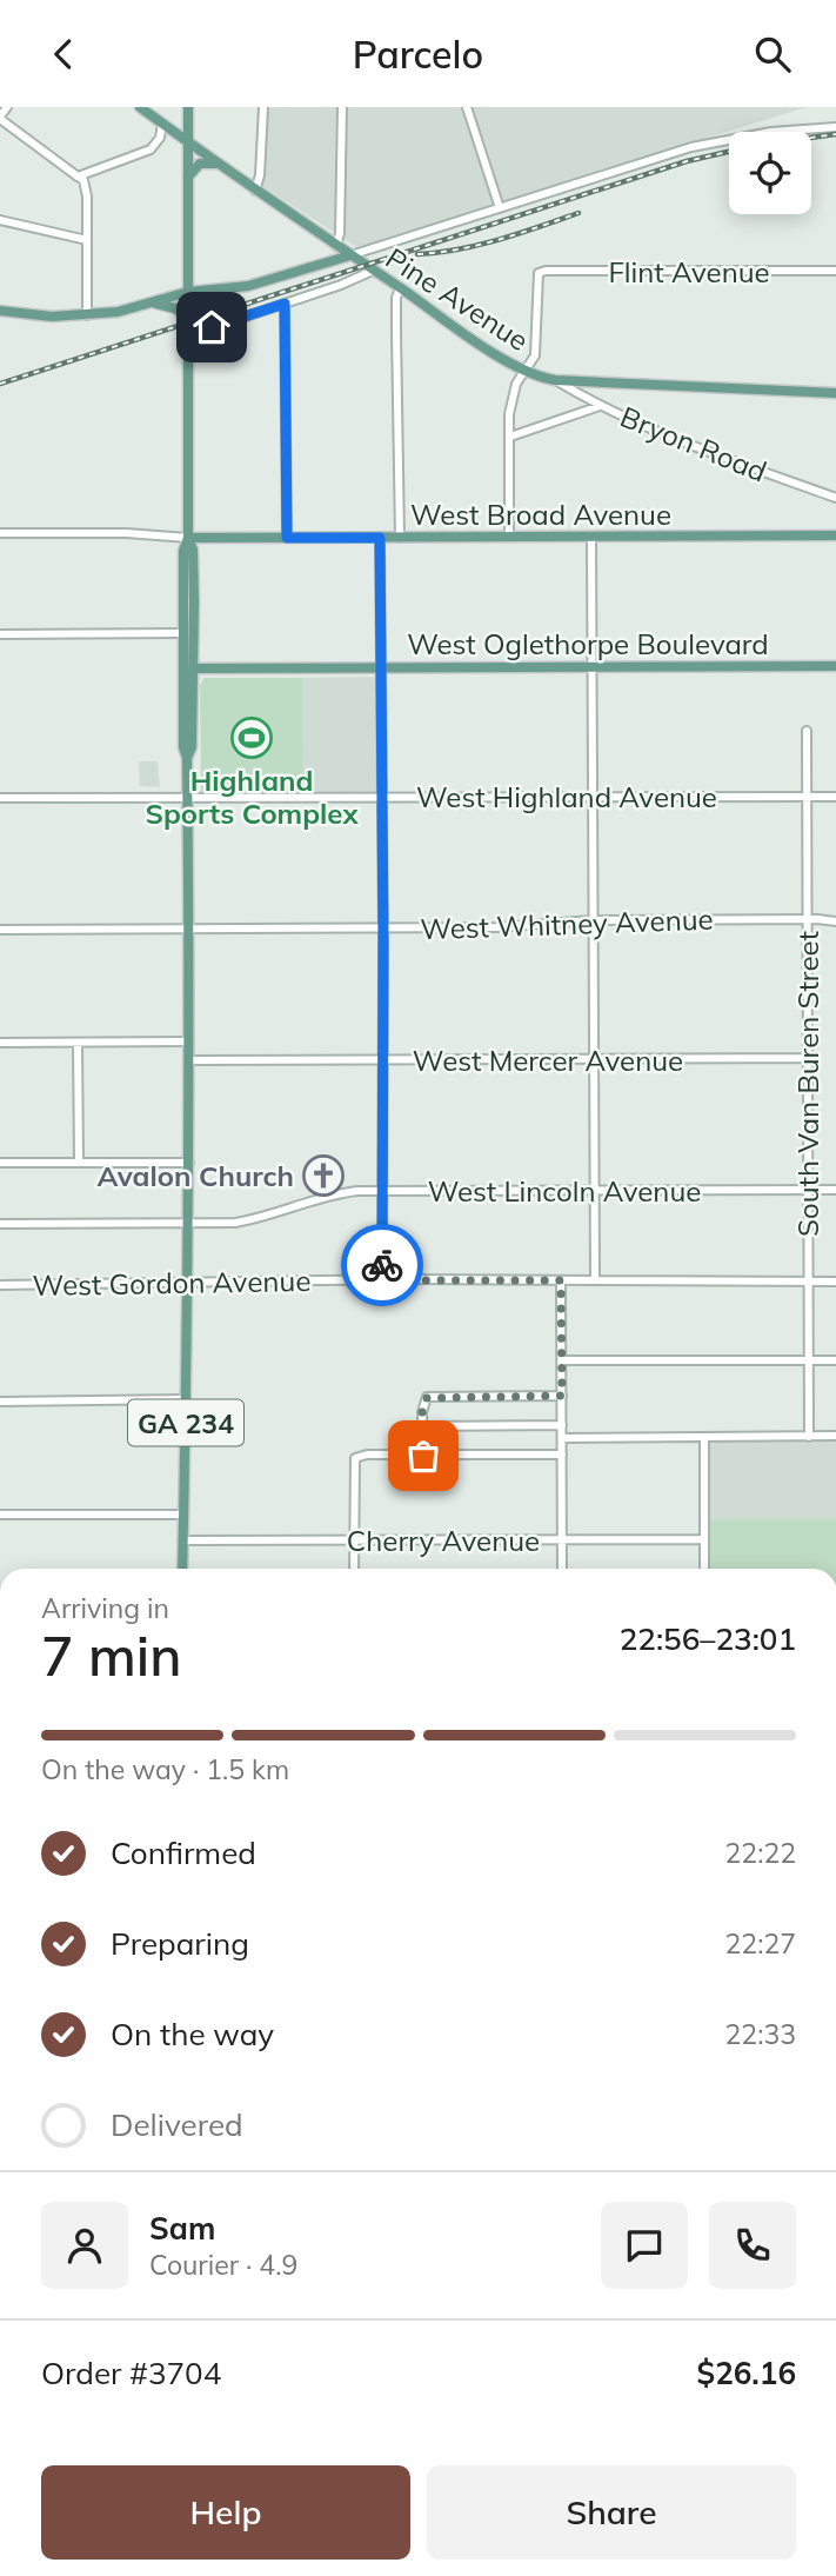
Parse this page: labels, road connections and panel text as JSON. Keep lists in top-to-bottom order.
{
  "streets": {
    "main road": [
      "Pine Avenue",
      "West Broad Avenue",
      "West Oglethorpe Boulevard",
      "GA 234"
    ],
    "street": [
      "Flint Avenue",
      "Bryon Road",
      "West Highland Avenue",
      "West Whitney Avenue",
      "West Mercer Avenue",
      "South Van Buren Street",
      "West Lincoln Avenue",
      "West Gordon Avenue",
      "Cherry Avenue"
    ]
  },
  "crossings": [
    ["Flint Avenue", "Pine Avenue"],
    ["Pine Avenue", "Bryon Road"],
    ["West Oglethorpe Boulevard", "GA 234"],
    ["West Highland Avenue", "South Van Buren Street"],
    ["West Highland Avenue", "GA 234"],
    ["West Whitney Avenue", "South Van Buren Street"],
    ["West Whitney Avenue", "GA 234"],
    ["West Mercer Avenue", "South Van Buren Street"],
    ["West Mercer Avenue", "GA 234"],
    ["South Van Buren Street", "West Lincoln Avenue"],
    ["South Van Buren Street", "West Gordon Avenue"],
    ["West Lincoln Avenue", "GA 234"],
    ["West Gordon Avenue", "GA 234"],
    ["GA 234", "Cherry Avenue"]
  ],
  "places": {
    "sports": ["Highland Sports Complex"],
    "church": ["Avalon Church"]
  },
  "page": {
    "header": "Parcelo",
    "heading": ["7 min", "Arriving in", "22:56–23:01"],
    "panel": [
      "Sam",
      "Courier · 4.9",
      "Order #3704",
      "$26.16"
    ],
    "bar": "On the way · 1.5 km",
    "list": [
      ["Confirmed", "22:22"],
      ["Preparing", "22:27"],
      ["On the way", "22:33"],
      "Delivered"
    ],
    "buttons": ["Help", "Share"]
  }
}
